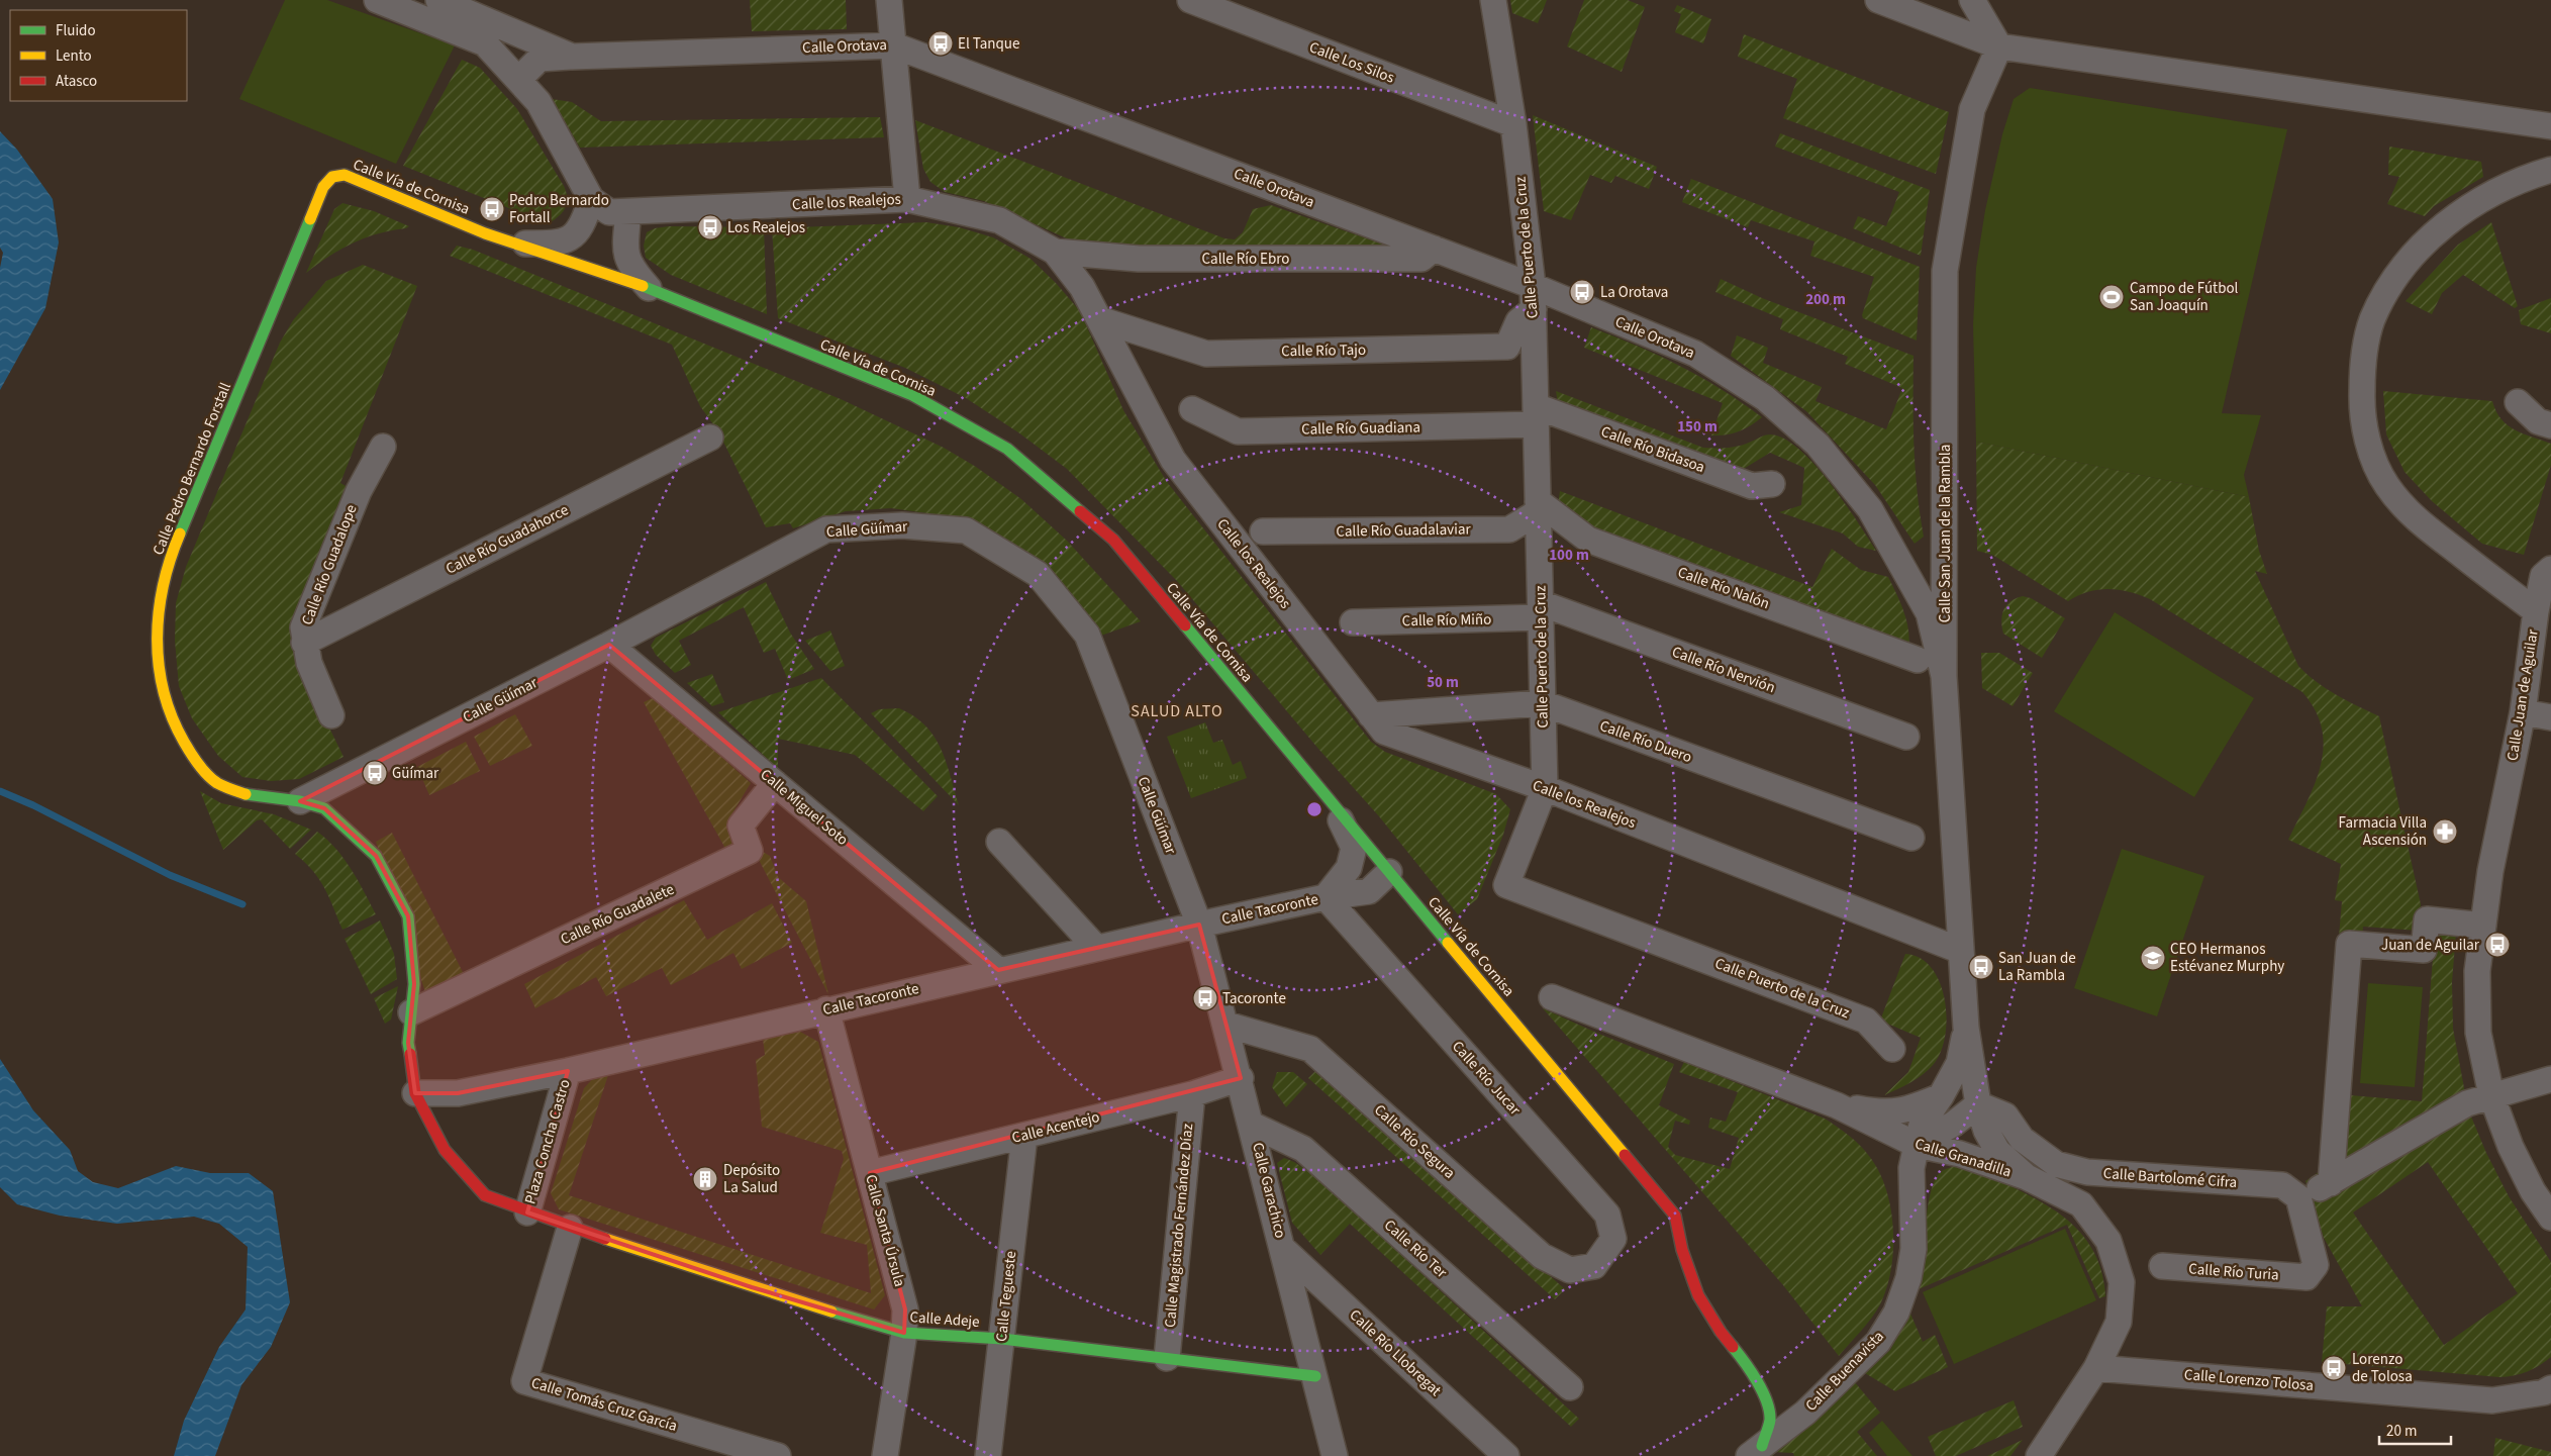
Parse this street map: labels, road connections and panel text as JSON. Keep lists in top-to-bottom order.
{
  "streets": {
    "street": [
      "Calle Orotava",
      "Calle Los Silos",
      "Calle Vía de Cornisa",
      "Calle los Realejos",
      "Calle Puerto de la Cruz",
      "Calle Río Ebro",
      "Calle Río Tajo",
      "Calle Río Guadiana",
      "Calle Río Bidasoa",
      "Calle Pedro Bernardo Forstall",
      "Calle Güímar",
      "Calle Río Guadalaviar",
      "Calle San Juan de la Rambla",
      "Calle Río Guadahorce",
      "Calle Río Guadalope",
      "Calle Río Nalón",
      "Calle Río Miño",
      "Calle Río Nervión",
      "Calle Juan de Aguilar",
      "Calle Río Duero",
      "Calle Miguel Soto",
      "Calle Tacoronte",
      "Calle Río Guadalete",
      "Calle Río Jucar",
      "Calle Acentejo",
      "Plaza Concha Castro",
      "Calle Río Segura",
      "Calle Granadilla",
      "Calle Bartolomé Cifra",
      "Calle Garachico",
      "Calle Magistrado Fernández Díaz",
      "Calle Santa Úrsula",
      "Calle Río Ter",
      "Calle Río Turia",
      "Calle Tegueste",
      "Calle Adeje",
      "Calle Río Llobregat",
      "Calle Buenavista",
      "Calle Lorenzo Tolosa",
      "Calle Tomás Cruz García"
    ]
  },
  "crossings": [
    ["Calle Orotava", "Calle Puerto de la Cruz"],
    ["Calle Orotava", "Calle Río Ebro"],
    ["Calle Orotava", "Calle Río Tajo"],
    ["Calle Orotava", "Calle San Juan de la Rambla"],
    ["Calle Los Silos", "Calle Puerto de la Cruz"],
    ["Calle Vía de Cornisa", "Calle Pedro Bernardo Forstall"],
    ["Calle Vía de Cornisa", "Calle Tacoronte"],
    ["Calle Vía de Cornisa", "Calle Buenavista"],
    ["Calle los Realejos", "Calle Puerto de la Cruz"],
    ["Calle los Realejos", "Calle Río Ebro"],
    ["Calle los Realejos", "Calle Río Tajo"],
    ["Calle los Realejos", "Calle San Juan de la Rambla"],
    ["Calle los Realejos", "Calle Río Duero"],
    ["Calle Puerto de la Cruz", "Calle Río Tajo"],
    ["Calle Puerto de la Cruz", "Calle Río Guadiana"],
    ["Calle Puerto de la Cruz", "Calle Río Bidasoa"],
    ["Calle Puerto de la Cruz", "Calle Río Guadalaviar"],
    ["Calle Puerto de la Cruz", "Calle Río Nalón"],
    ["Calle Puerto de la Cruz", "Calle Río Miño"],
    ["Calle Puerto de la Cruz", "Calle Río Nervión"],
    ["Calle Puerto de la Cruz", "Calle Río Duero"],
    ["Calle Río Guadiana", "Calle Río Bidasoa"],
    ["Calle Pedro Bernardo Forstall", "Calle Güímar"],
    ["Calle Pedro Bernardo Forstall", "Calle Tacoronte"],
    ["Calle Pedro Bernardo Forstall", "Calle Río Guadalete"],
    ["Calle Pedro Bernardo Forstall", "Plaza Concha Castro"],
    ["Calle Pedro Bernardo Forstall", "Calle Adeje"],
    ["Calle Güímar", "Calle Miguel Soto"],
    ["Calle Güímar", "Calle Tacoronte"],
    ["Calle Güímar", "Calle Garachico"],
    ["Calle Río Guadalaviar", "Calle Río Nalón"],
    ["Calle San Juan de la Rambla", "Calle Granadilla"],
    ["Calle San Juan de la Rambla", "Calle Bartolomé Cifra"],
    ["Calle San Juan de la Rambla", "Calle Buenavista"],
    ["Calle Río Guadahorce", "Calle Río Guadalope"],
    ["Calle Río Miño", "Calle Río Nervión"],
    ["Calle Miguel Soto", "Calle Tacoronte"],
    ["Calle Miguel Soto", "Calle Río Guadalete"],
    ["Calle Tacoronte", "Calle Río Jucar"],
    ["Calle Tacoronte", "Plaza Concha Castro"],
    ["Calle Tacoronte", "Calle Garachico"],
    ["Calle Tacoronte", "Calle Santa Úrsula"],
    ["Calle Río Jucar", "Calle Río Segura"],
    ["Calle Acentejo", "Calle Garachico"],
    ["Calle Acentejo", "Calle Magistrado Fernández Díaz"],
    ["Calle Acentejo", "Calle Santa Úrsula"],
    ["Calle Acentejo", "Calle Tegueste"],
    ["Plaza Concha Castro", "Calle Adeje"],
    ["Calle Río Segura", "Calle Garachico"],
    ["Calle Granadilla", "Calle Buenavista"],
    ["Calle Granadilla", "Calle Lorenzo Tolosa"],
    ["Calle Bartolomé Cifra", "Calle Río Turia"],
    ["Calle Garachico", "Calle Río Ter"],
    ["Calle Garachico", "Calle Adeje"],
    ["Calle Garachico", "Calle Río Llobregat"],
    ["Calle Magistrado Fernández Díaz", "Calle Adeje"],
    ["Calle Santa Úrsula", "Calle Adeje"],
    ["Calle Tegueste", "Calle Adeje"],
    ["Calle Adeje", "Calle Tomás Cruz García"]
  ],
  "districts": ["SALUD ALTO"],
  "places": {
    "bus stop": [
      "El Tanque",
      "Pedro Bernardo Fortall",
      "Los Realejos",
      "La Orotava",
      "Güímar",
      "Juan de Aguilar",
      "San Juan de La Rambla",
      "Tacoronte",
      "Lorenzo de Tolosa"
    ],
    "sports": ["Campo de Fútbol San Joaquín"],
    "pharmacy": ["Farmacia Villa Ascensión"],
    "school or university": ["CEO Hermanos Estévanez Murphy"],
    "building": ["Depósito La Salud"]
  },
  "legend": ["Fluido", "Lento", "Atasco"],
  "scale_bar": "20 m",
  "rings": [
    "200 m",
    "150 m",
    "100 m",
    "50 m"
  ]
}
